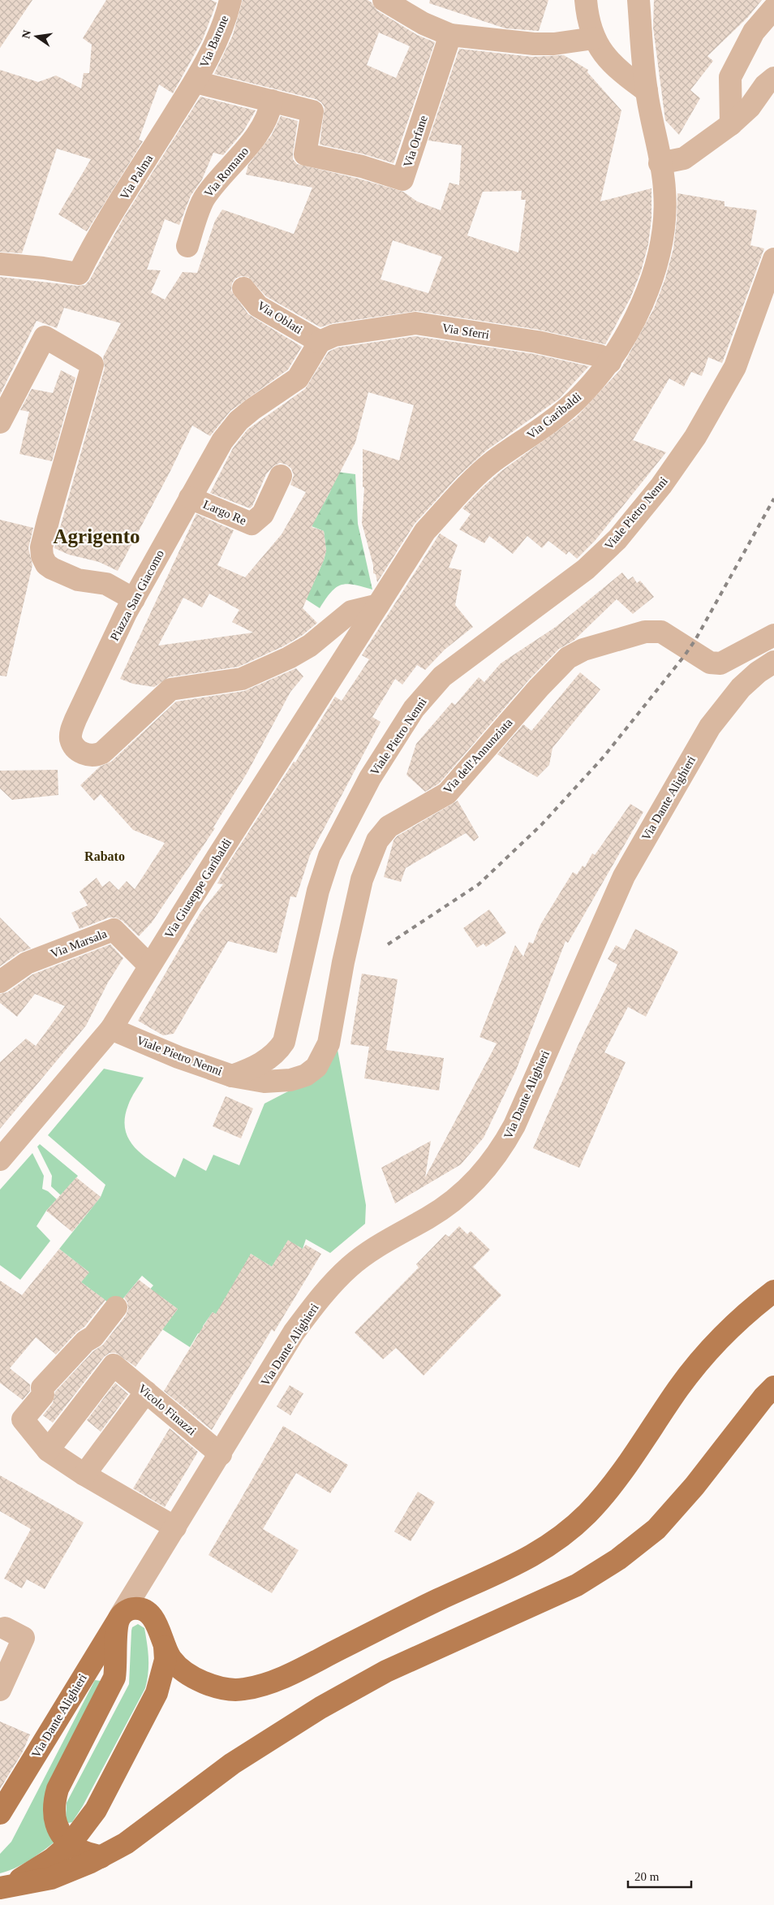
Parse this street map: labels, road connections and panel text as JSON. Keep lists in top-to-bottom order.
{
  "streets": {
    "main road": ["Via Dante Alighieri"],
    "street": [
      "Via Barone",
      "Via Orfane",
      "Via Romano",
      "Via Palma",
      "Via Oblati",
      "Via Sferri",
      "Via Garibaldi",
      "Largo Re",
      "Viale Pietro Nenni",
      "Piazza San Giacomo",
      "Via dell'Annunziata",
      "Via Giuseppe Garibaldi",
      "Via Marsala",
      "Vicolo Finazzi"
    ]
  },
  "crossings": [
    ["Via Barone", "Via Orfane"],
    ["Via Barone", "Via Palma"],
    ["Via Orfane", "Via Romano"],
    ["Via Orfane", "Via Palma"],
    ["Via Oblati", "Via Sferri"],
    ["Via Oblati", "Piazza San Giacomo"],
    ["Via Sferri", "Via Garibaldi"],
    ["Via Sferri", "Piazza San Giacomo"],
    ["Via Garibaldi", "Piazza San Giacomo"],
    ["Via Garibaldi", "Via Giuseppe Garibaldi"],
    ["Largo Re", "Piazza San Giacomo"],
    ["Viale Pietro Nenni", "Via dell'Annunziata"],
    ["Viale Pietro Nenni", "Via Giuseppe Garibaldi"],
    ["Piazza San Giacomo", "Via Giuseppe Garibaldi"],
    ["Via Dante Alighieri", "Vicolo Finazzi"],
    ["Via Giuseppe Garibaldi", "Via Marsala"]
  ],
  "districts": ["Agrigento", "Rabato"],
  "scale_bar": "20 m",
  "north": "left"
}
